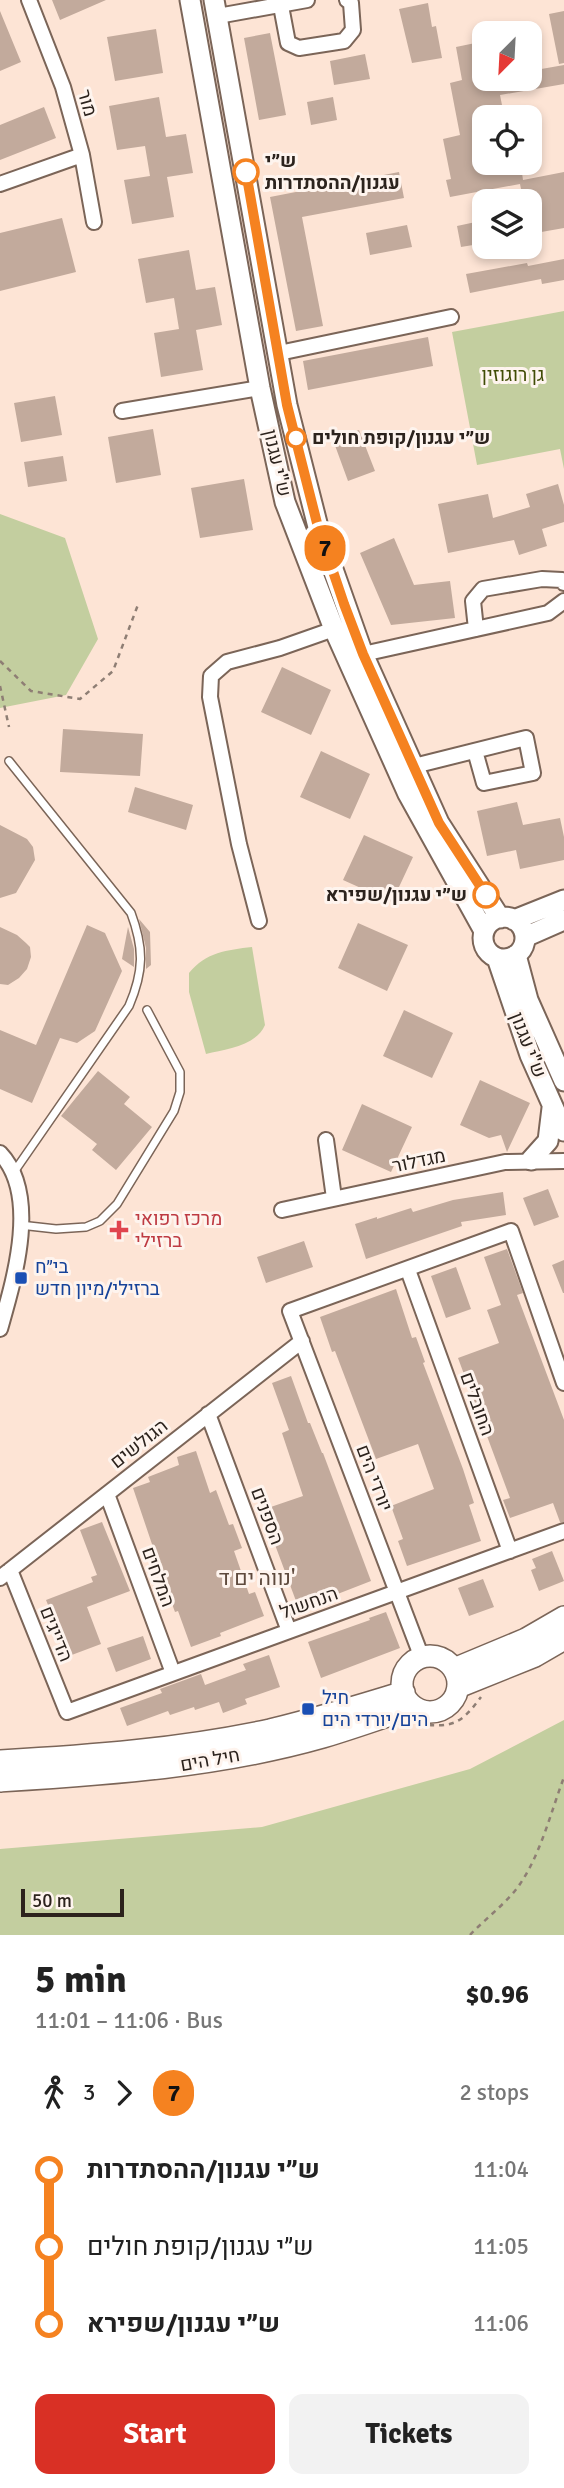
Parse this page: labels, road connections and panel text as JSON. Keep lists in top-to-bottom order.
{
  "streets": {
    "main road": ["חיל הים"],
    "street": [
      "מור",
      "ש\"י עגנון",
      "מגדלור",
      "החובלים",
      "הגולשים",
      "יורדי הים",
      "הספנים",
      "המלחים",
      "הנחשול",
      "הדייגים"
    ]
  },
  "crossings": [
    ["החובלים", "יורדי הים"],
    ["החובלים", "הנחשול"],
    ["הגולשים", "יורדי הים"],
    ["הגולשים", "הספנים"],
    ["הגולשים", "המלחים"],
    ["הגולשים", "הדייגים"],
    ["יורדי הים", "הנחשול"],
    ["יורדי הים", "חיל הים"],
    ["הספנים", "הנחשול"],
    ["המלחים", "הנחשול"],
    ["הנחשול", "הדייגים"]
  ],
  "districts": ["נווה ים ד'"],
  "parks": ["גן רוגוזין"],
  "places": {
    "other": ["ש״י עגנון/ההסתדרות", "ש״י עגנון/קופת חולים", "ש״י עגנון/שפירא"],
    "health": ["מרכז רפואי ברזילי"],
    "transit": ["בי״ח ברזילי/מיון חדש", "חיל הים/יורדי הים"]
  },
  "lines": ["bus line 7"],
  "scale_bar": "50 m",
  "north": "bottom left",
  "page": {
    "on_map": "7",
    "scale": "50 m",
    "heading": ["5 min", "11:01 – 11:06 · Bus", "$0.96"],
    "legs": ["3", "7", "2 stops"],
    "list": [
      {
        "name": "ש״י עגנון/ההסתדרות",
        "value": "11:04"
      },
      {
        "name": "ש״י עגנון/קופת חולים",
        "value": "11:05"
      },
      {
        "name": "ש״י עגנון/שפירא",
        "value": "11:06"
      }
    ],
    "buttons": ["Start", "Tickets"]
  }
}
